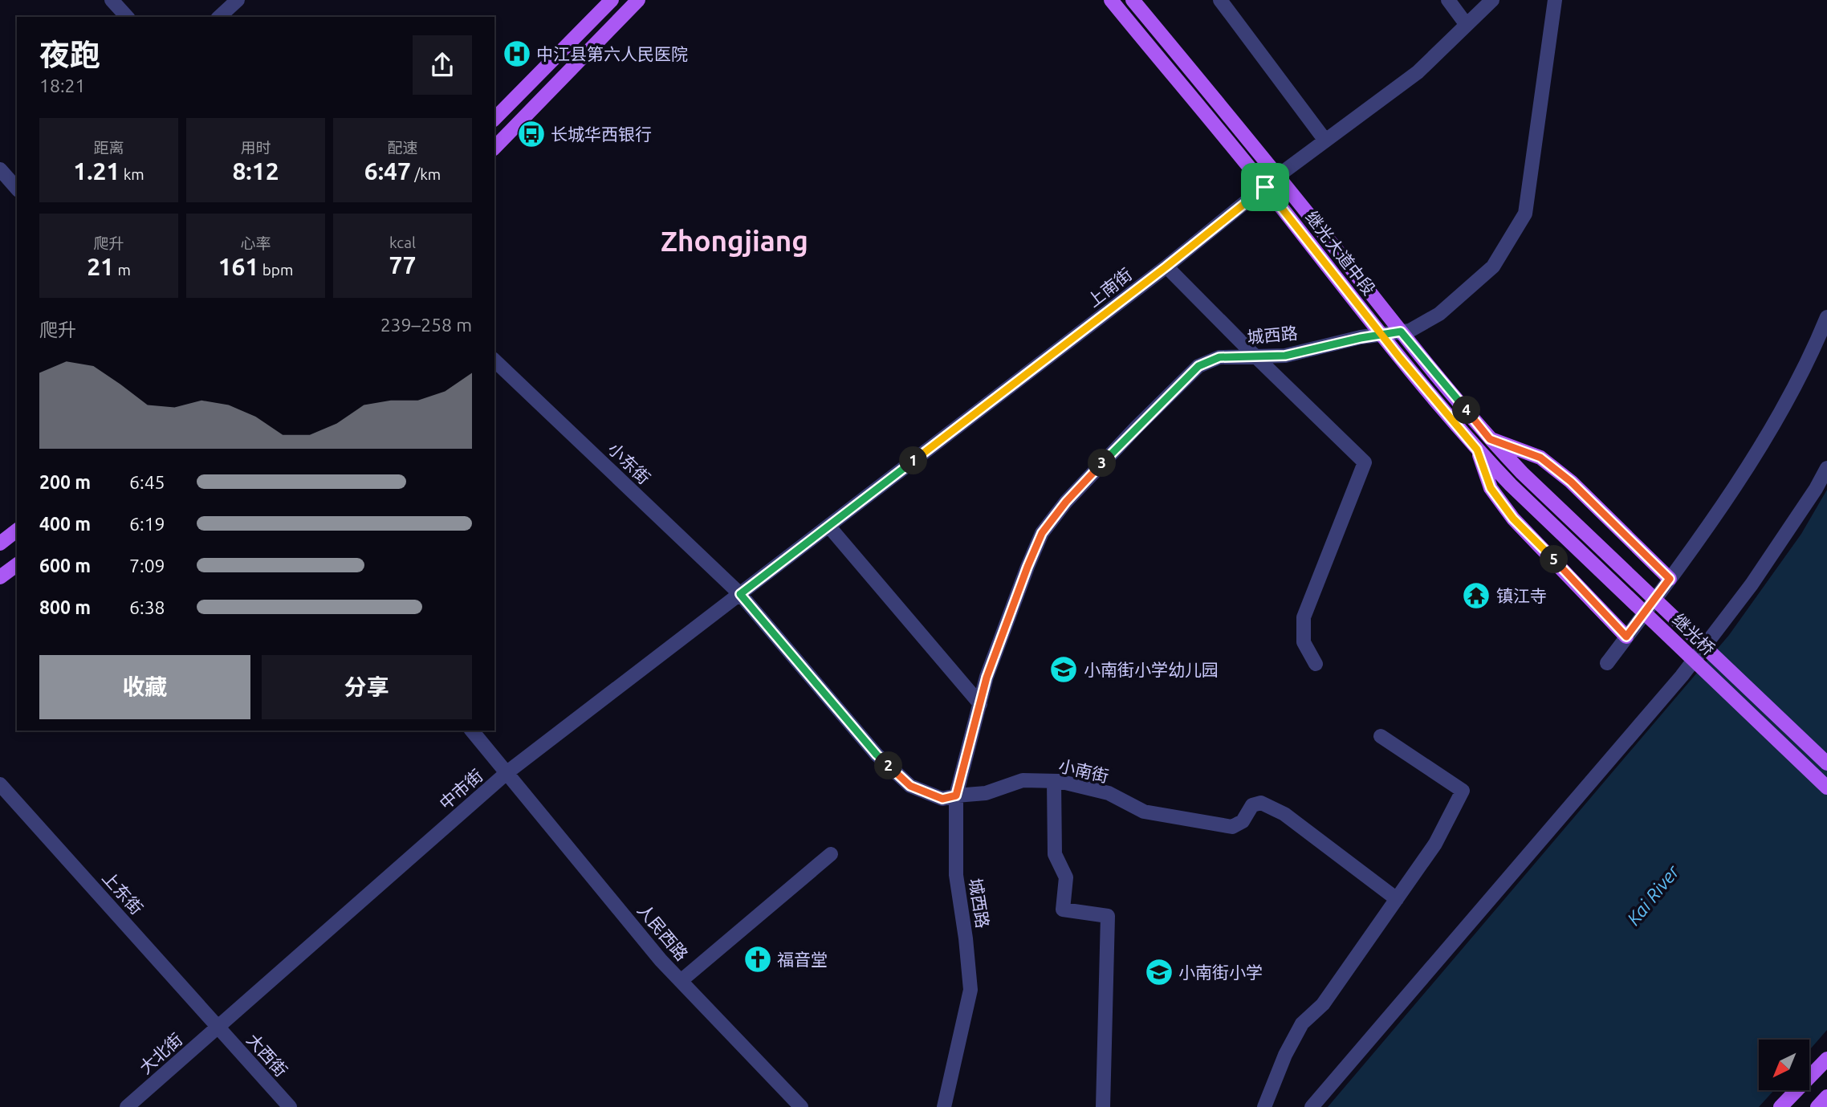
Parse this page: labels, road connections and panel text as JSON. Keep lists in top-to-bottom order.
{
  "streets": {
    "main road": ["继光大道中段", "继光桥"],
    "street": [
      "上南街",
      "城西路",
      "小东街",
      "小南街",
      "中市街",
      "上东街",
      "人民西路",
      "大北街",
      "大西街"
    ]
  },
  "crossings": [
    ["继光大道中段", "上南街"],
    ["继光大道中段", "城西路"],
    ["继光大道中段", "继光桥"],
    ["上南街", "小东街"],
    ["上南街", "小南街"],
    ["上南街", "中市街"],
    ["城西路", "小南街"],
    ["小东街", "小南街"],
    ["小东街", "中市街"],
    ["小南街", "中市街"],
    ["中市街", "上东街"],
    ["中市街", "人民西路"],
    ["中市街", "大北街"],
    ["中市街", "大西街"],
    ["上东街", "大北街"],
    ["上东街", "大西街"],
    ["大北街", "大西街"]
  ],
  "districts": ["Zhongjiang"],
  "water": ["Kai River"],
  "places": {
    "hospital": ["中江县第六人民医院"],
    "bus stop": ["长城华西银行"],
    "temple": ["镇江寺"],
    "school or university": ["小南街小学幼儿园", "小南街小学"],
    "church": ["福音堂"]
  },
  "north": "bottom left",
  "page": {
    "heading": ["夜跑", "18:21"],
    "stats": [
      ["距离", "1.21 km"],
      ["用时", "8:12"],
      ["配速", "6:47 /km"],
      ["爬升", "21 m"],
      ["心率", "161 bpm"],
      ["kcal", "77"]
    ],
    "chart": ["爬升", "239–258 m"],
    "pins": [
      "4",
      "1",
      "3",
      "5",
      "2"
    ],
    "list": [
      {
        "name": "200 m",
        "note": "6:45"
      },
      {
        "name": "400 m",
        "note": "6:19"
      },
      {
        "name": "600 m",
        "note": "7:09"
      },
      {
        "name": "800 m",
        "note": "6:38"
      }
    ],
    "buttons": ["收藏", "分享"]
  }
}
